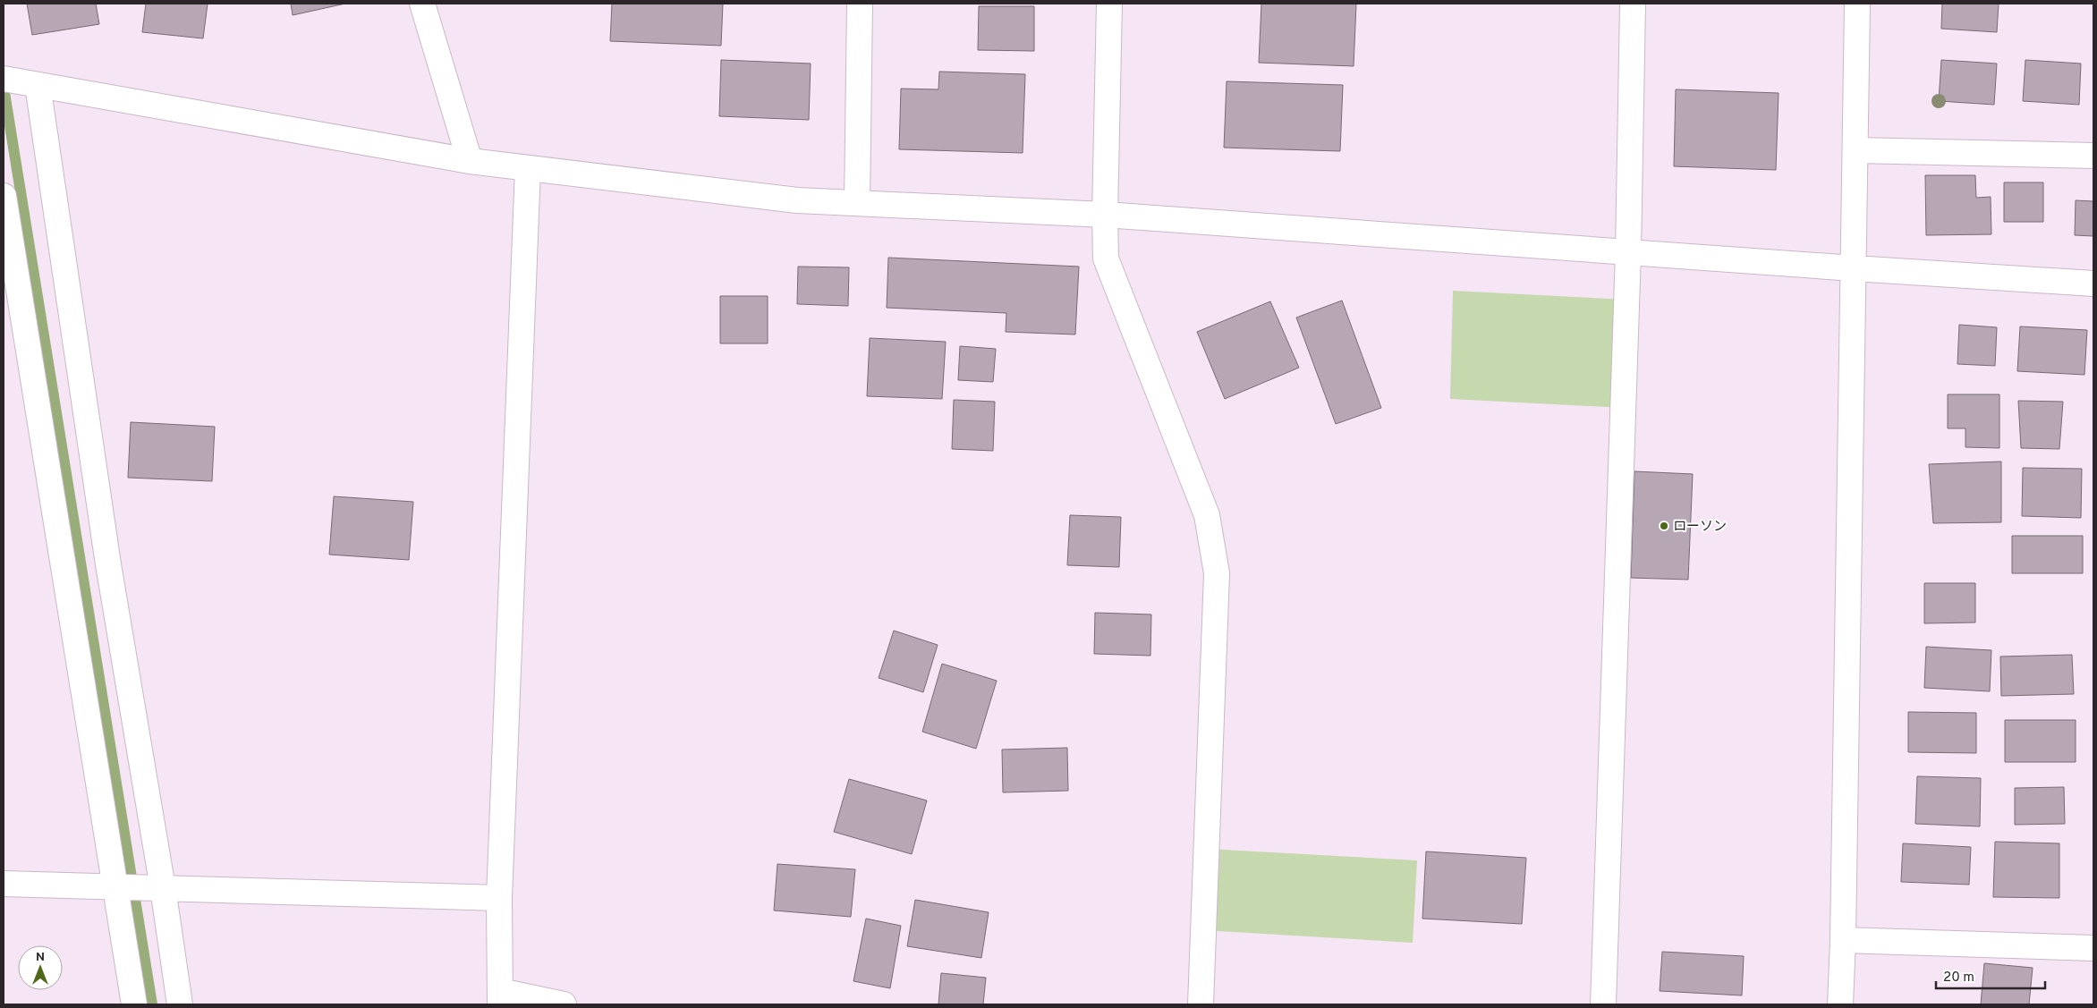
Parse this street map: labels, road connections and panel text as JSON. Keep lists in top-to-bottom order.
{
  "places": ["ローソン"],
  "scale_bar": "20 m",
  "north": "top"
}
